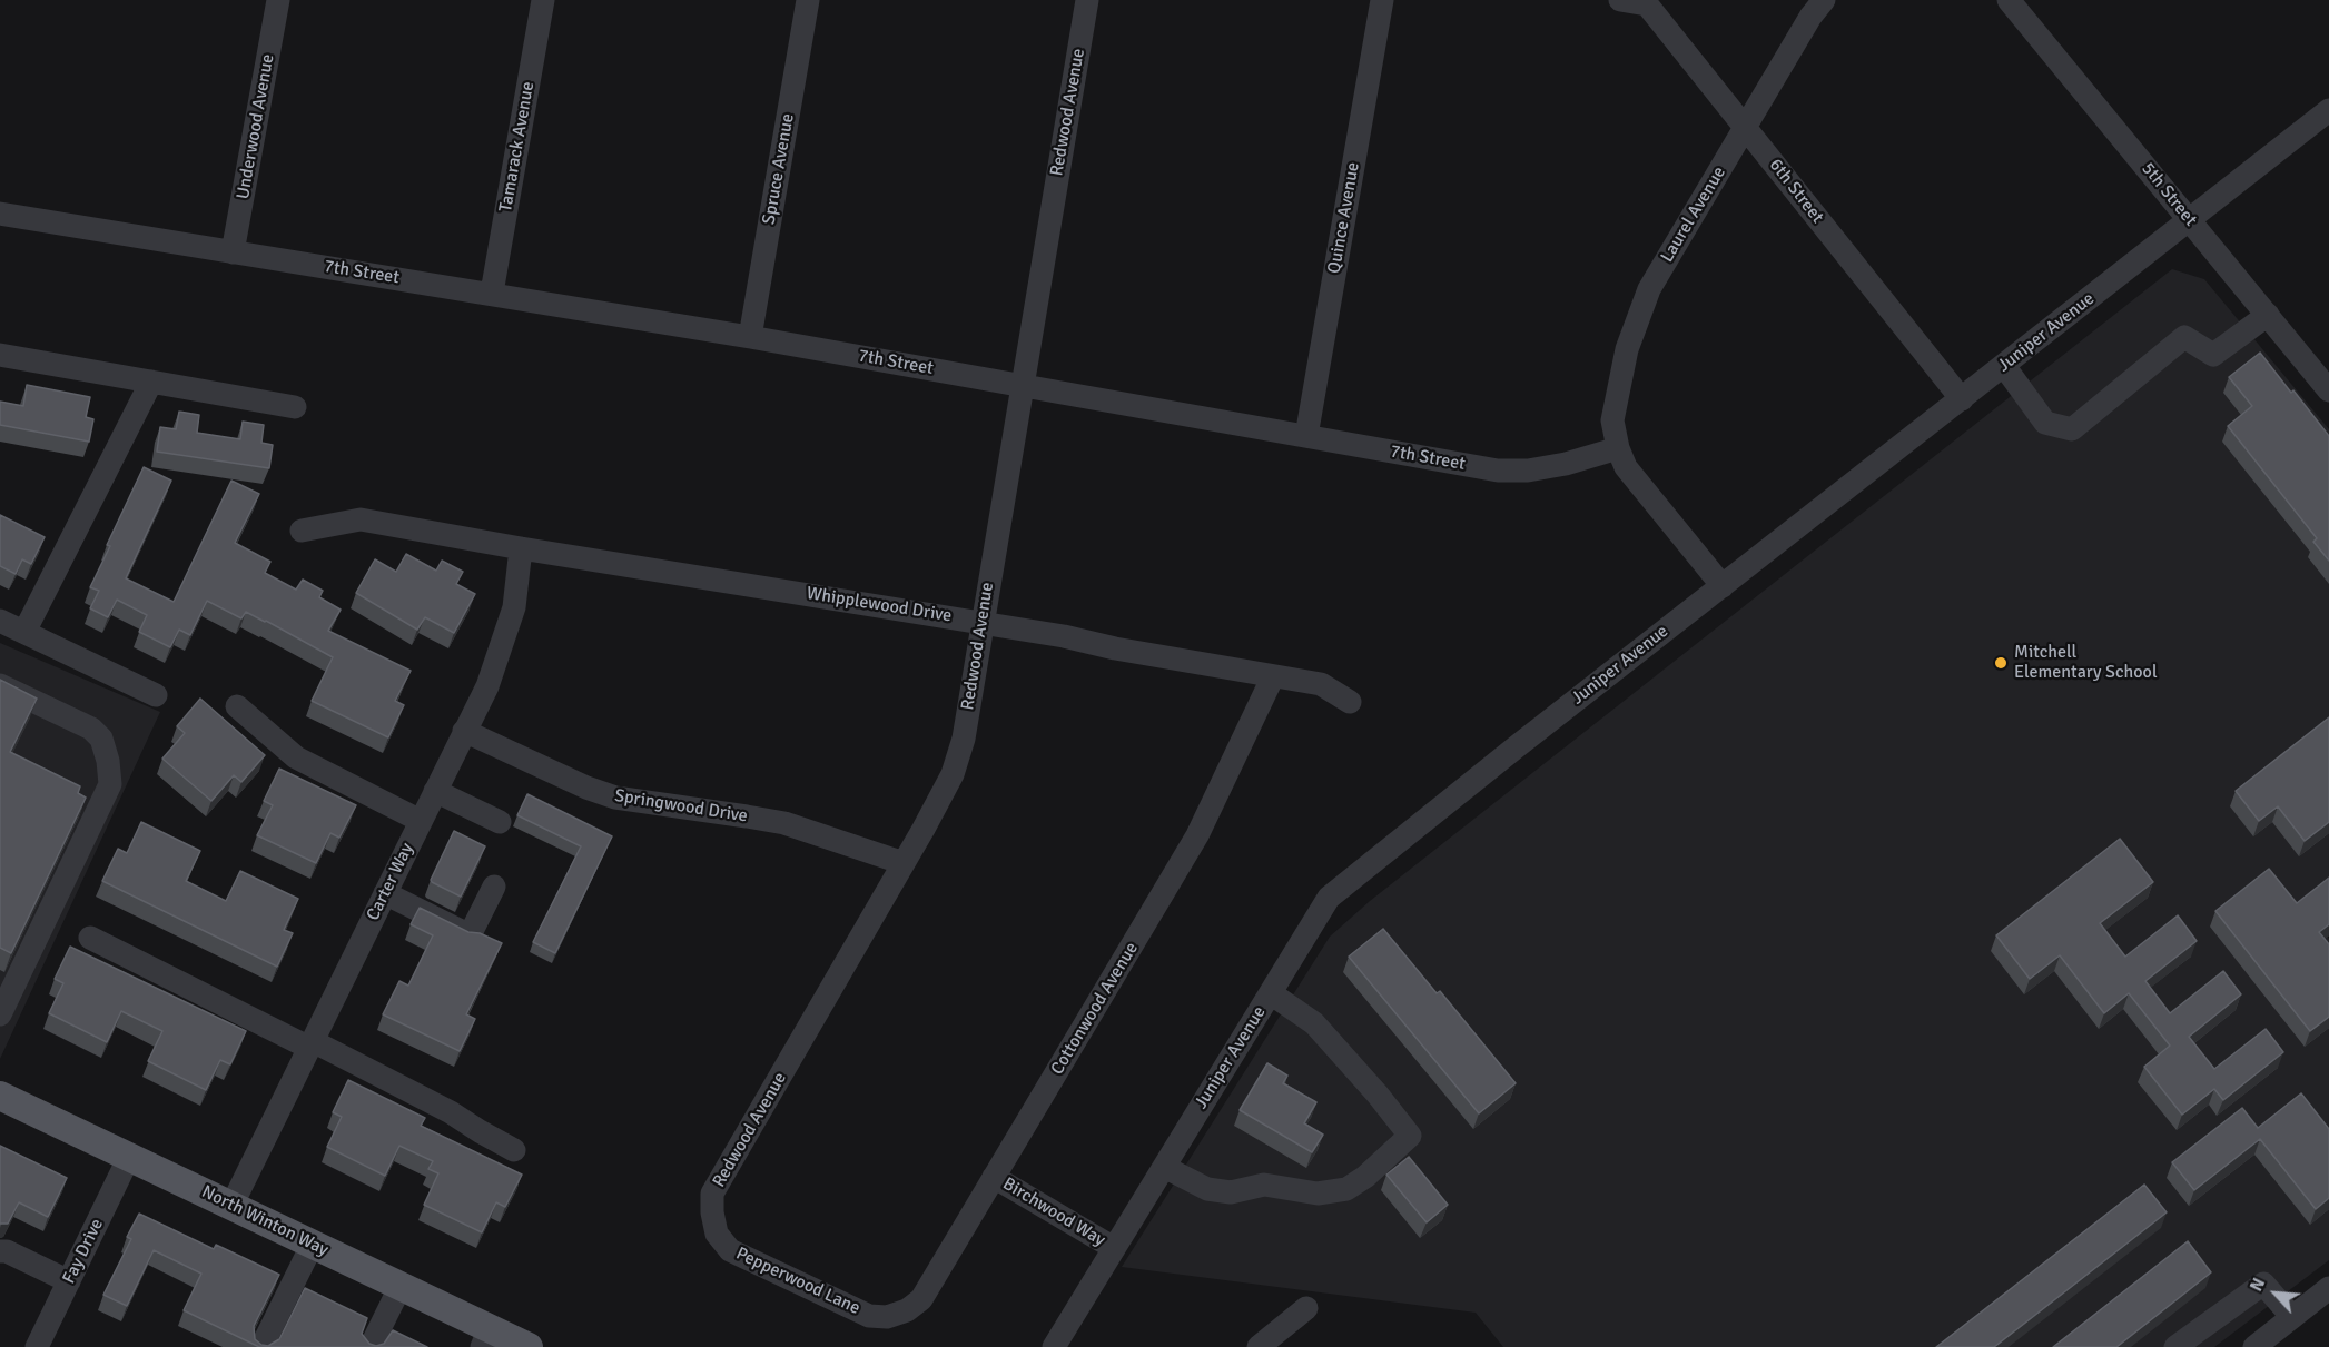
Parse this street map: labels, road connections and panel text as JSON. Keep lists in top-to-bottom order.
{
  "streets": {
    "main road": ["North Winton Way"],
    "street": [
      "Redwood Avenue",
      "Underwood Avenue",
      "Tamarack Avenue",
      "Spruce Avenue",
      "6th Street",
      "5th Street",
      "Laurel Avenue",
      "Quince Avenue",
      "7th Street",
      "Juniper Avenue",
      "Whipplewood Drive",
      "Springwood Drive",
      "Carter Way",
      "Cottonwood Avenue",
      "Birchwood Way",
      "Fay Drive",
      "Pepperwood Lane"
    ]
  },
  "crossings": [
    ["Redwood Avenue", "7th Street"],
    ["Redwood Avenue", "Whipplewood Drive"],
    ["Redwood Avenue", "Springwood Drive"],
    ["Redwood Avenue", "Pepperwood Lane"],
    ["Underwood Avenue", "7th Street"],
    ["Tamarack Avenue", "7th Street"],
    ["Spruce Avenue", "7th Street"],
    ["6th Street", "Laurel Avenue"],
    ["6th Street", "Juniper Avenue"],
    ["5th Street", "Juniper Avenue"],
    ["Laurel Avenue", "7th Street"],
    ["Quince Avenue", "7th Street"],
    ["Juniper Avenue", "Birchwood Way"],
    ["Whipplewood Drive", "Carter Way"],
    ["Whipplewood Drive", "Cottonwood Avenue"],
    ["Springwood Drive", "Carter Way"],
    ["Carter Way", "North Winton Way"],
    ["Cottonwood Avenue", "Birchwood Way"],
    ["Cottonwood Avenue", "Pepperwood Lane"],
    ["North Winton Way", "Fay Drive"]
  ],
  "places": ["Mitchell Elementary School"],
  "north": "top left"
}
